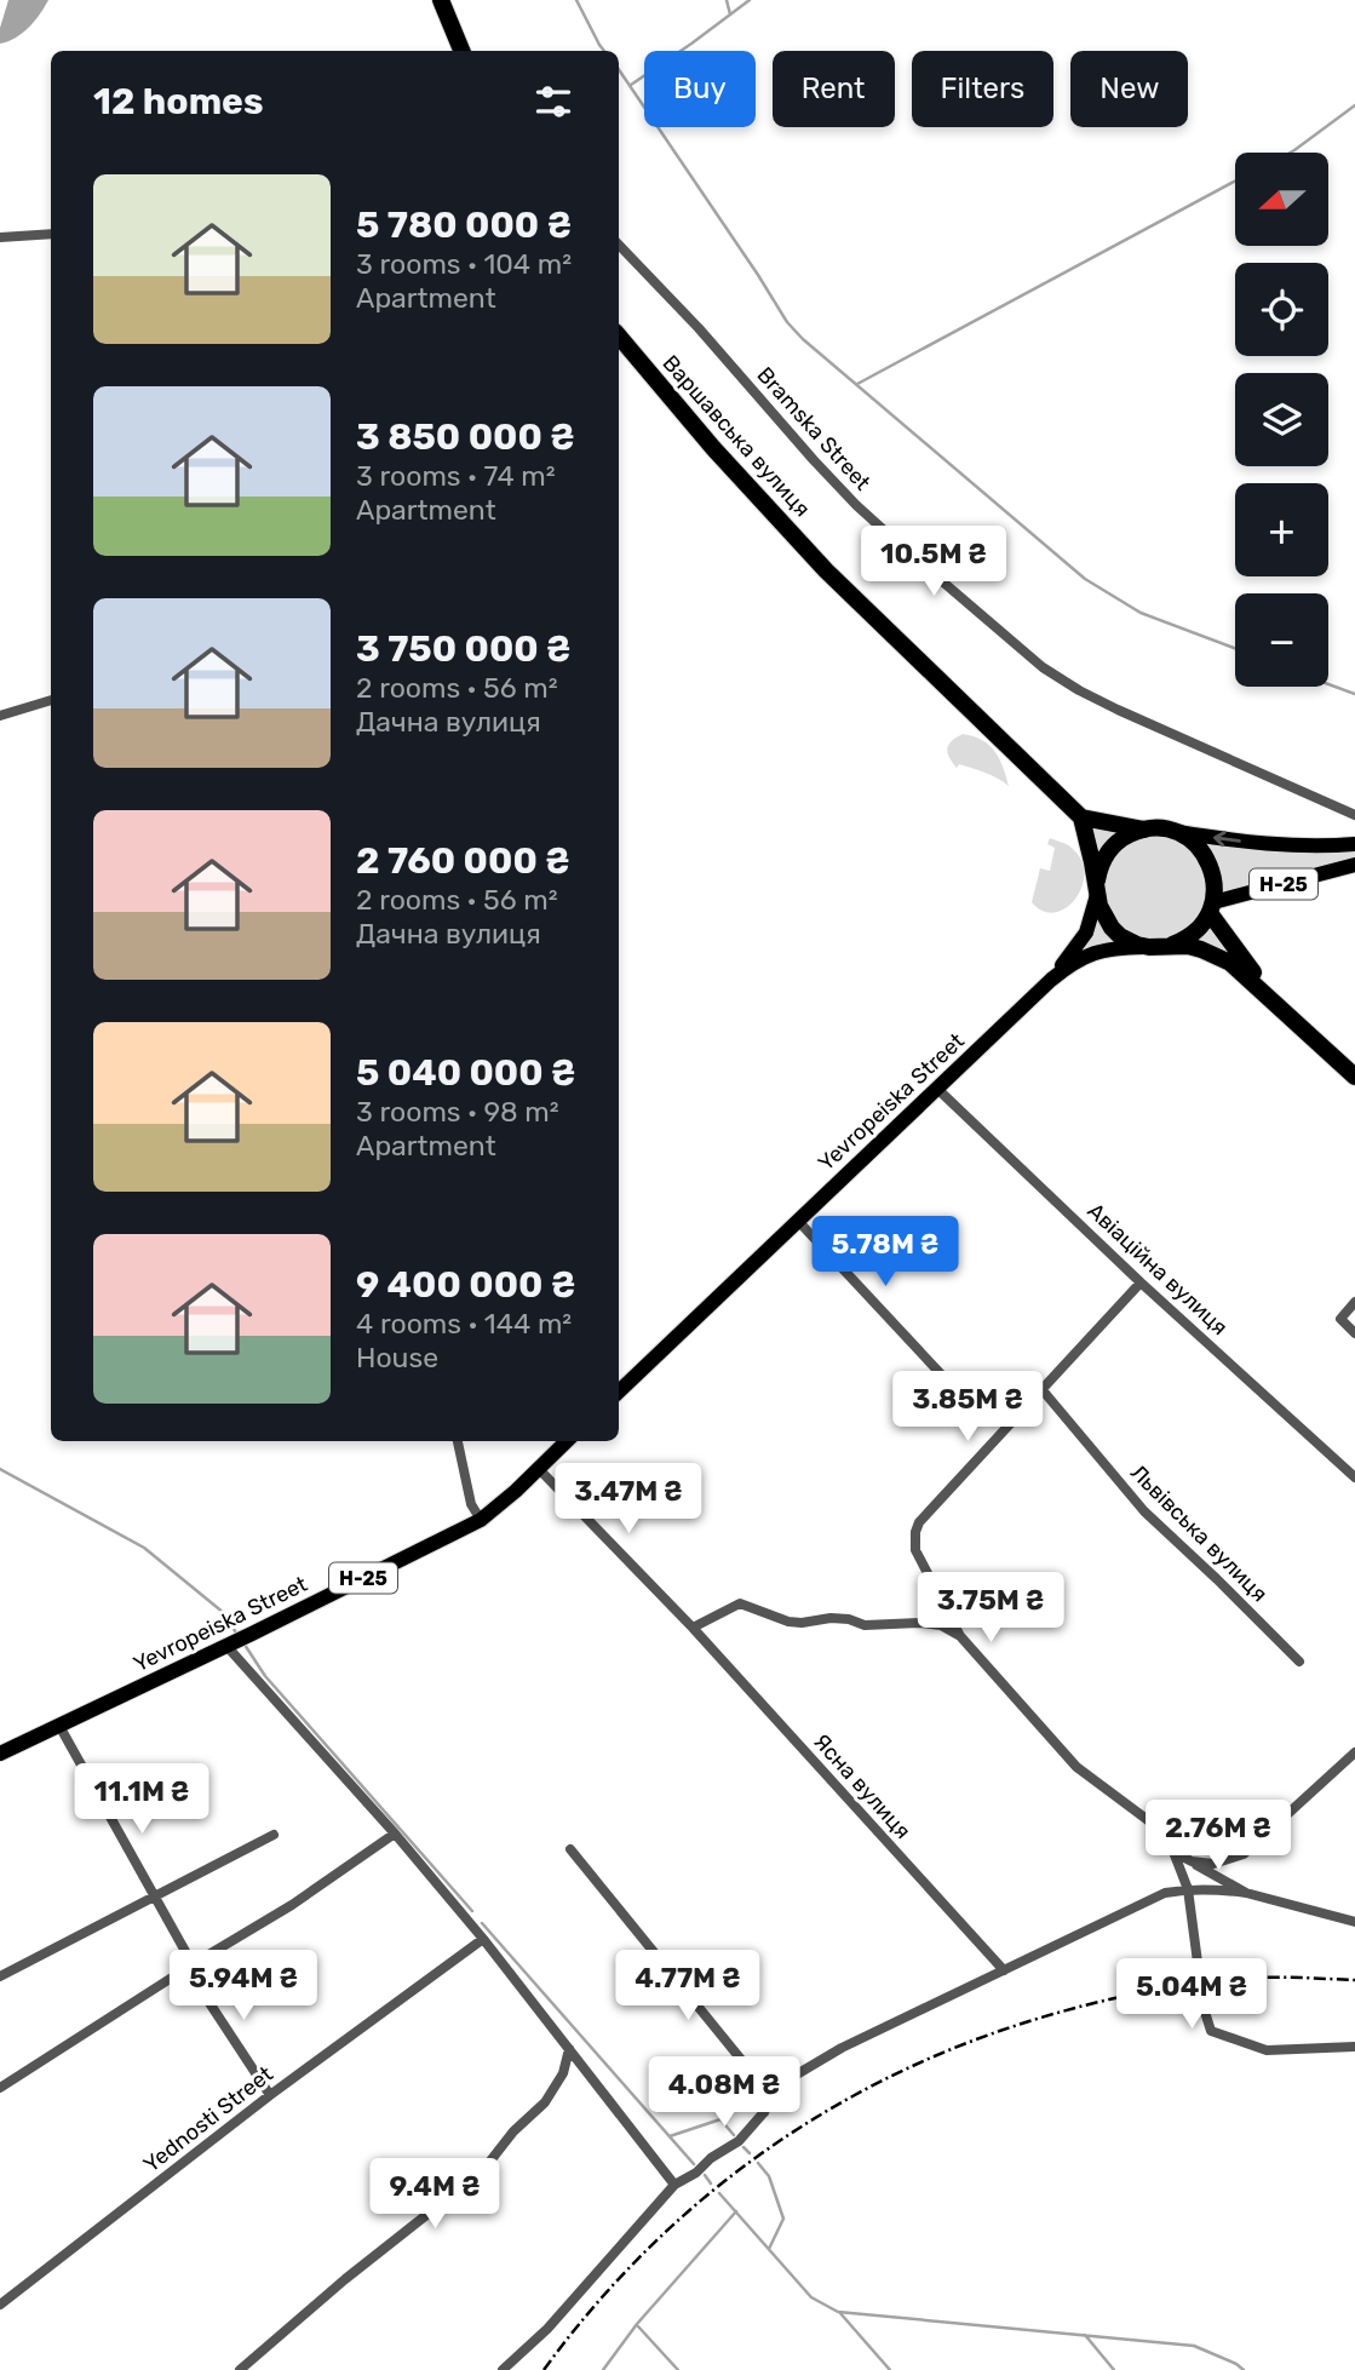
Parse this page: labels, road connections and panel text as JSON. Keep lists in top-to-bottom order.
{
  "streets": {
    "highway": ["Варшавська вулиця", "Н-25"],
    "main road": ["Yevropeiska Street"],
    "street": [
      "Bramska Street",
      "Авіаційна вулиця",
      "Львівська вулиця",
      "Ясна вулиця",
      "Yednosti Street"
    ]
  },
  "crossings": [
    ["Н-25", "Yevropeiska Street"],
    ["Yevropeiska Street", "Авіаційна вулиця"]
  ],
  "north": "left",
  "page": {
    "chip": [
      "Buy",
      "Rent",
      "Filters",
      "New"
    ],
    "heading": "12 homes",
    "map_buttons": ["+", "−"],
    "list": [
      {
        "name": "5 780 000 ₴",
        "note": "3 rooms · 104 m² · Apartment"
      },
      {
        "name": "3 850 000 ₴",
        "note": "3 rooms · 74 m² · Apartment"
      },
      {
        "name": "3 750 000 ₴",
        "note": "2 rooms · 56 m² · Дачна вулиця"
      },
      {
        "name": "2 760 000 ₴",
        "note": "2 rooms · 56 m² · Дачна вулиця"
      },
      {
        "name": "5 040 000 ₴",
        "note": "3 rooms · 98 m² · Apartment"
      },
      {
        "name": "9 400 000 ₴",
        "note": "4 rooms · 144 m² · House"
      }
    ],
    "price": [
      "10.5M ₴",
      "5.78M ₴",
      "3.85M ₴",
      "3.47M ₴",
      "3.75M ₴",
      "11.1M ₴",
      "2.76M ₴",
      "5.94M ₴",
      "4.77M ₴",
      "5.04M ₴",
      "4.08M ₴",
      "9.4M ₴"
    ]
  }
}
